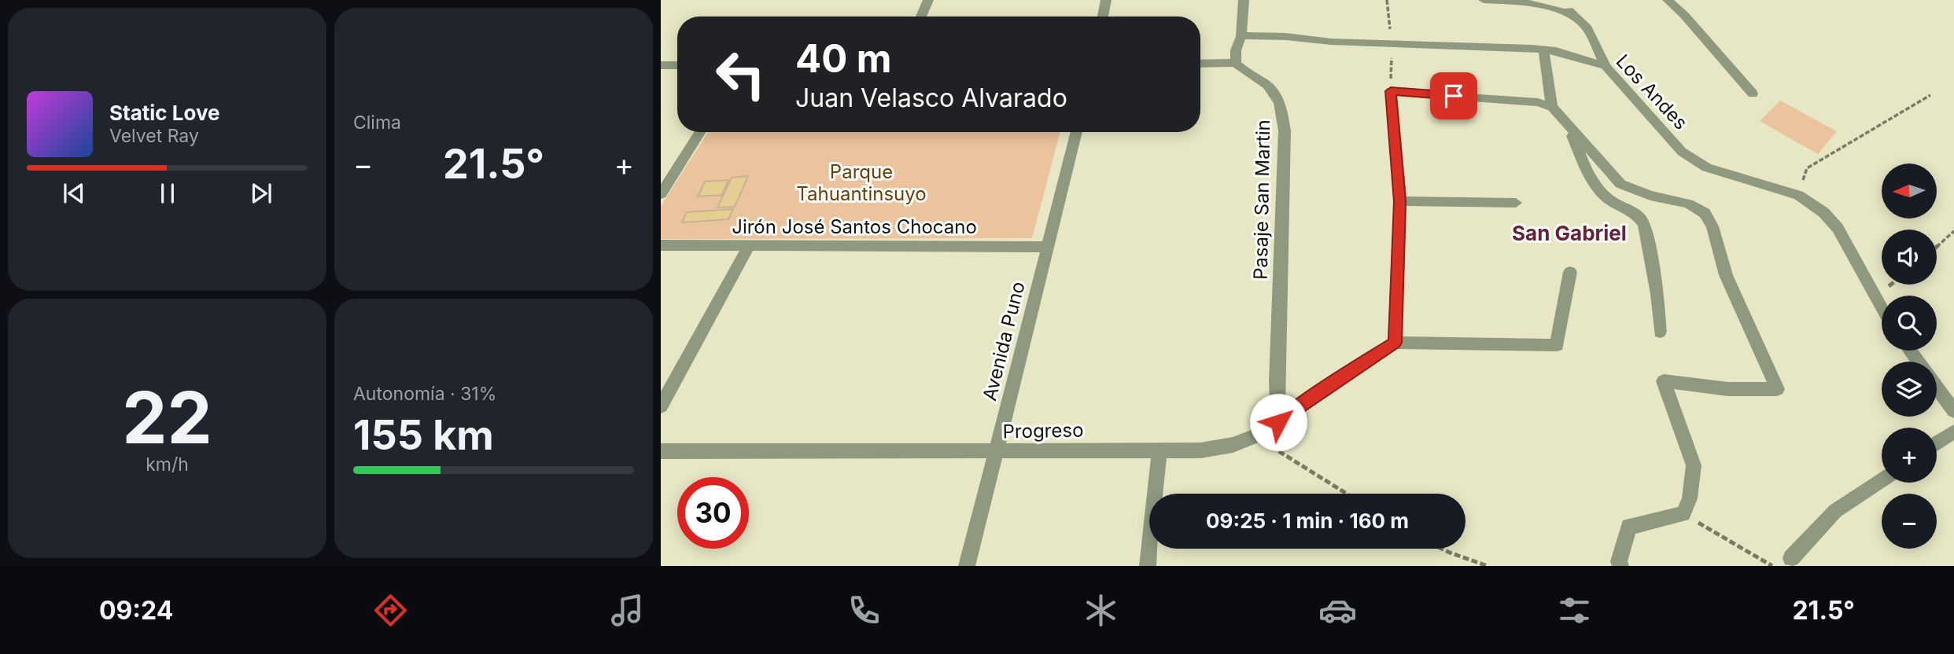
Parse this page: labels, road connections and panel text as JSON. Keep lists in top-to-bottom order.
{
  "streets": {
    "street": [
      "Los Andes",
      "Pasaje San Martin",
      "Jirón José Santos Chocano",
      "Avenida Puno",
      "Progreso"
    ]
  },
  "crossings": [
    ["Pasaje San Martin", "Progreso"],
    ["Jirón José Santos Chocano", "Avenida Puno"],
    ["Avenida Puno", "Progreso"]
  ],
  "districts": ["San Gabriel"],
  "parks": ["Parque Tahuantinsuyo"],
  "north": "left",
  "page": {
    "tile": [
      "Clima",
      ["22", "km/h"],
      ["Autonomía · 31%", "155 km"]
    ],
    "turn": ["40 m", "Juan Velasco Alvarado"],
    "song": ["Static Love", "Velvet Ray"],
    "heat": ["−", "21.5°", "+"],
    "map_buttons": ["+", "−"],
    "limit": "30",
    "trip": "09:25 · 1 min · 160 m",
    "tabs": ["09:24", "21.5°"]
  }
}
